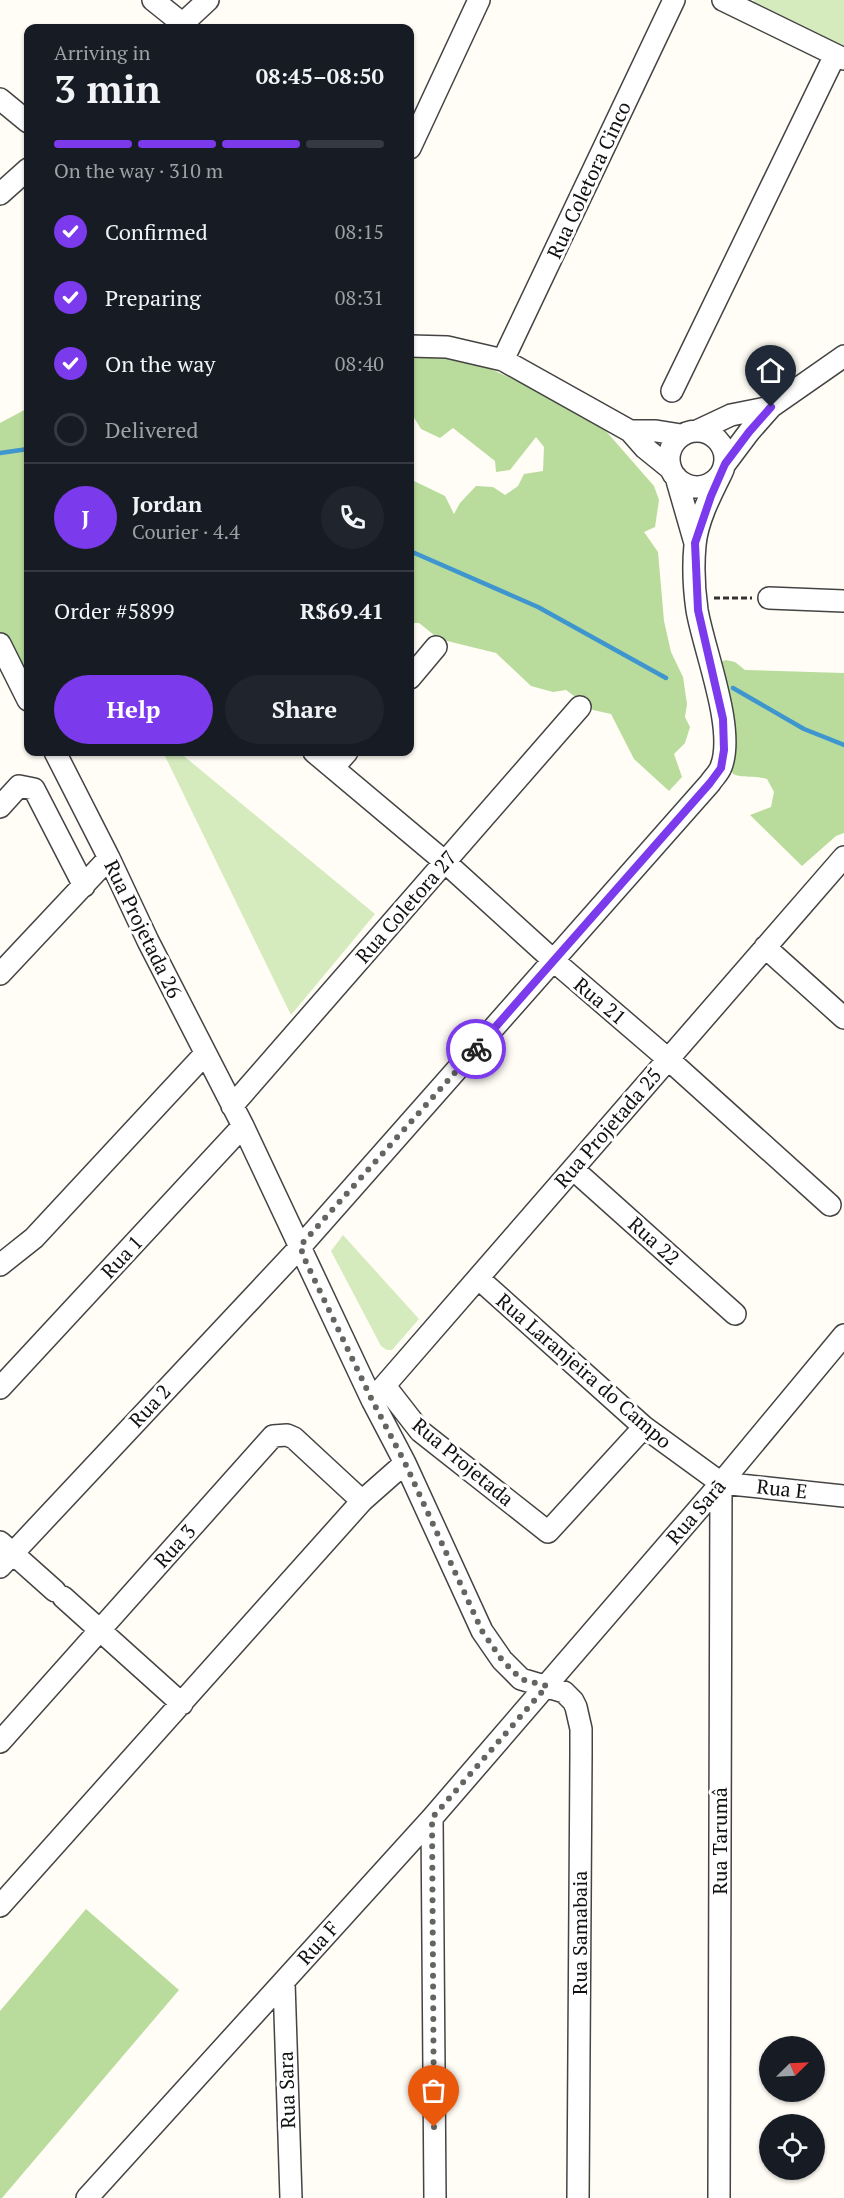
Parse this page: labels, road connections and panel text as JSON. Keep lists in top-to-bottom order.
{
  "streets": {
    "street": [
      "Rua Coletora Cinco",
      "Rua Coletora 27",
      "Rua Projetada 26",
      "Rua 21",
      "Rua Projetada 25",
      "Rua 22",
      "Rua 1",
      "Rua Laranjeira do Campo",
      "Rua 2",
      "Rua Projetada",
      "Rua E",
      "Rua Sarã",
      "Rua 3",
      "Rua Tarumâ",
      "Rua Samabaia",
      "Rua F",
      "Rua Sara"
    ]
  },
  "crossings": [
    ["Rua Coletora 27", "Rua Projetada 26"],
    ["Rua Coletora 27", "Rua 21"],
    ["Rua Projetada 26", "Rua Projetada 25"],
    ["Rua Projetada 26", "Rua 1"],
    ["Rua Projetada 26", "Rua 2"],
    ["Rua Projetada 26", "Rua Projetada"],
    ["Rua Projetada 26", "Rua Samabaia"],
    ["Rua 21", "Rua Projetada 25"],
    ["Rua 21", "Rua 2"],
    ["Rua Projetada 25", "Rua 22"],
    ["Rua Projetada 25", "Rua Laranjeira do Campo"],
    ["Rua Projetada 25", "Rua Projetada"],
    ["Rua Projetada 25", "Rua Samabaia"],
    ["Rua Laranjeira do Campo", "Rua Projetada"],
    ["Rua Laranjeira do Campo", "Rua E"],
    ["Rua Laranjeira do Campo", "Rua Sarã"],
    ["Rua Laranjeira do Campo", "Rua Tarumâ"],
    ["Rua Projetada", "Rua Samabaia"],
    ["Rua E", "Rua Sarã"],
    ["Rua E", "Rua Tarumâ"],
    ["Rua Sarã", "Rua Tarumâ"],
    ["Rua Sarã", "Rua Samabaia"],
    ["Rua Sarã", "Rua F"],
    ["Rua Samabaia", "Rua F"],
    ["Rua F", "Rua Sara"]
  ],
  "north": "top right",
  "page": {
    "heading": ["3 min", "Arriving in", "08:45–08:50"],
    "panel": [
      "Jordan",
      "Courier · 4.4",
      "Order #5899",
      "R$69.41"
    ],
    "bar": "On the way · 310 m",
    "list": [
      ["Confirmed", "08:15"],
      ["Preparing", "08:31"],
      ["On the way", "08:40"],
      "Delivered"
    ],
    "round": "J",
    "buttons": ["Help", "Share"]
  }
}
